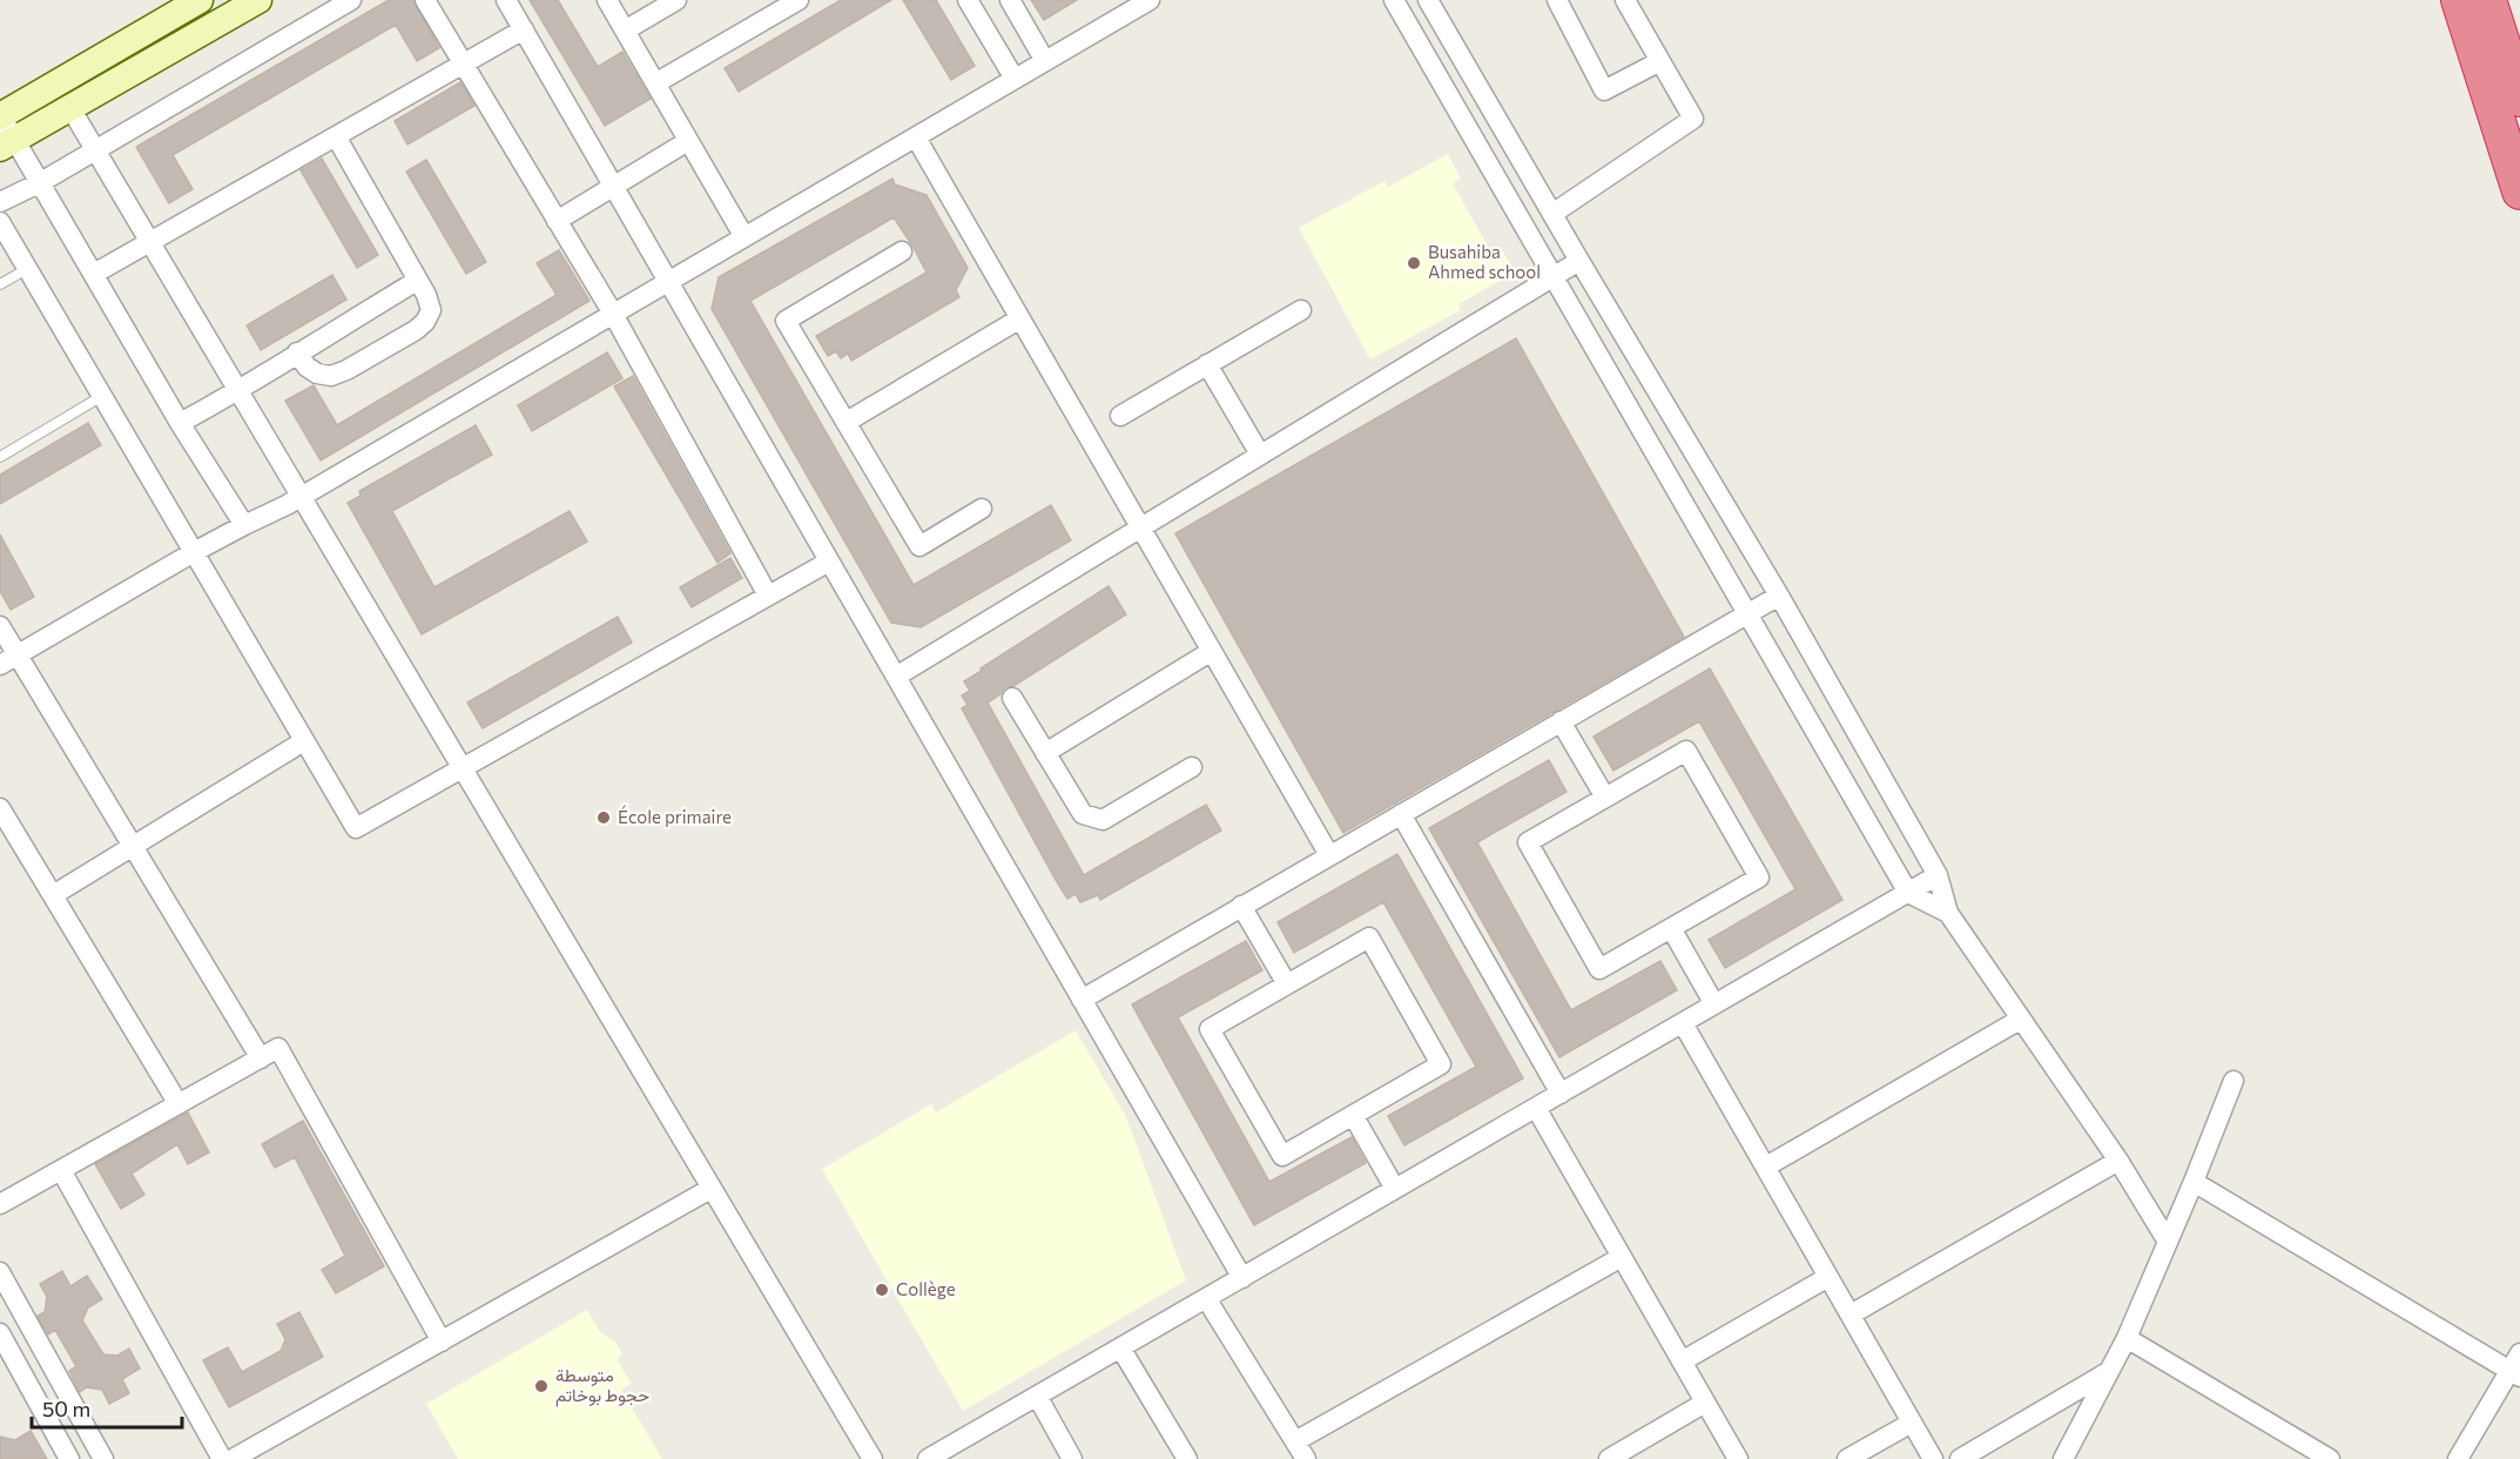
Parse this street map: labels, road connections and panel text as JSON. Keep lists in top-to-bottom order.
{
  "places": [
    "Busahiba Ahmed school",
    "École primaire",
    "Collège",
    "متوسطة حجوط بوخاتم"
  ],
  "scale_bar": "50 m"
}
